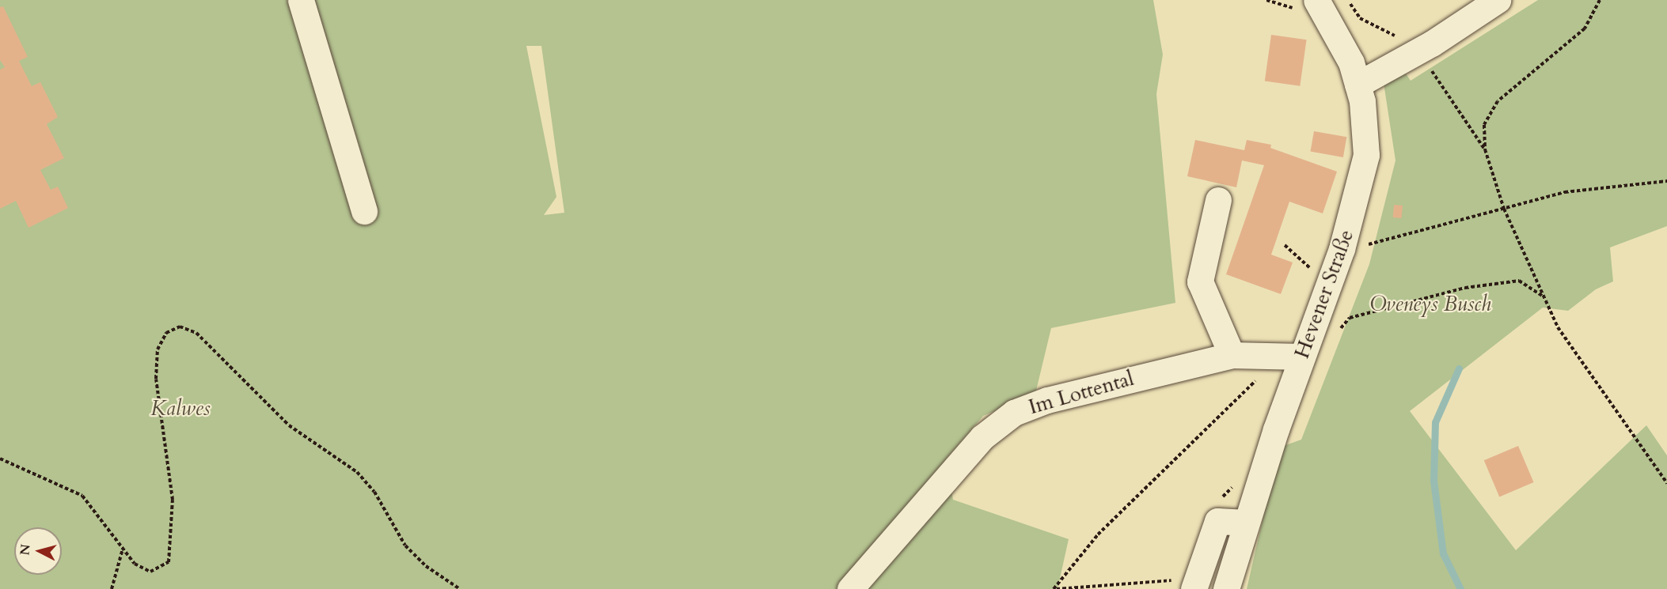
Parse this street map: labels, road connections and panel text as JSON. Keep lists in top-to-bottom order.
{
  "streets": {
    "street": ["Hevener Straße", "Im Lottental"]
  },
  "crossings": [
    ["Hevener Straße", "Im Lottental"]
  ],
  "parks": ["Oveneys Busch", "Kalwes"],
  "north": "left"
}
